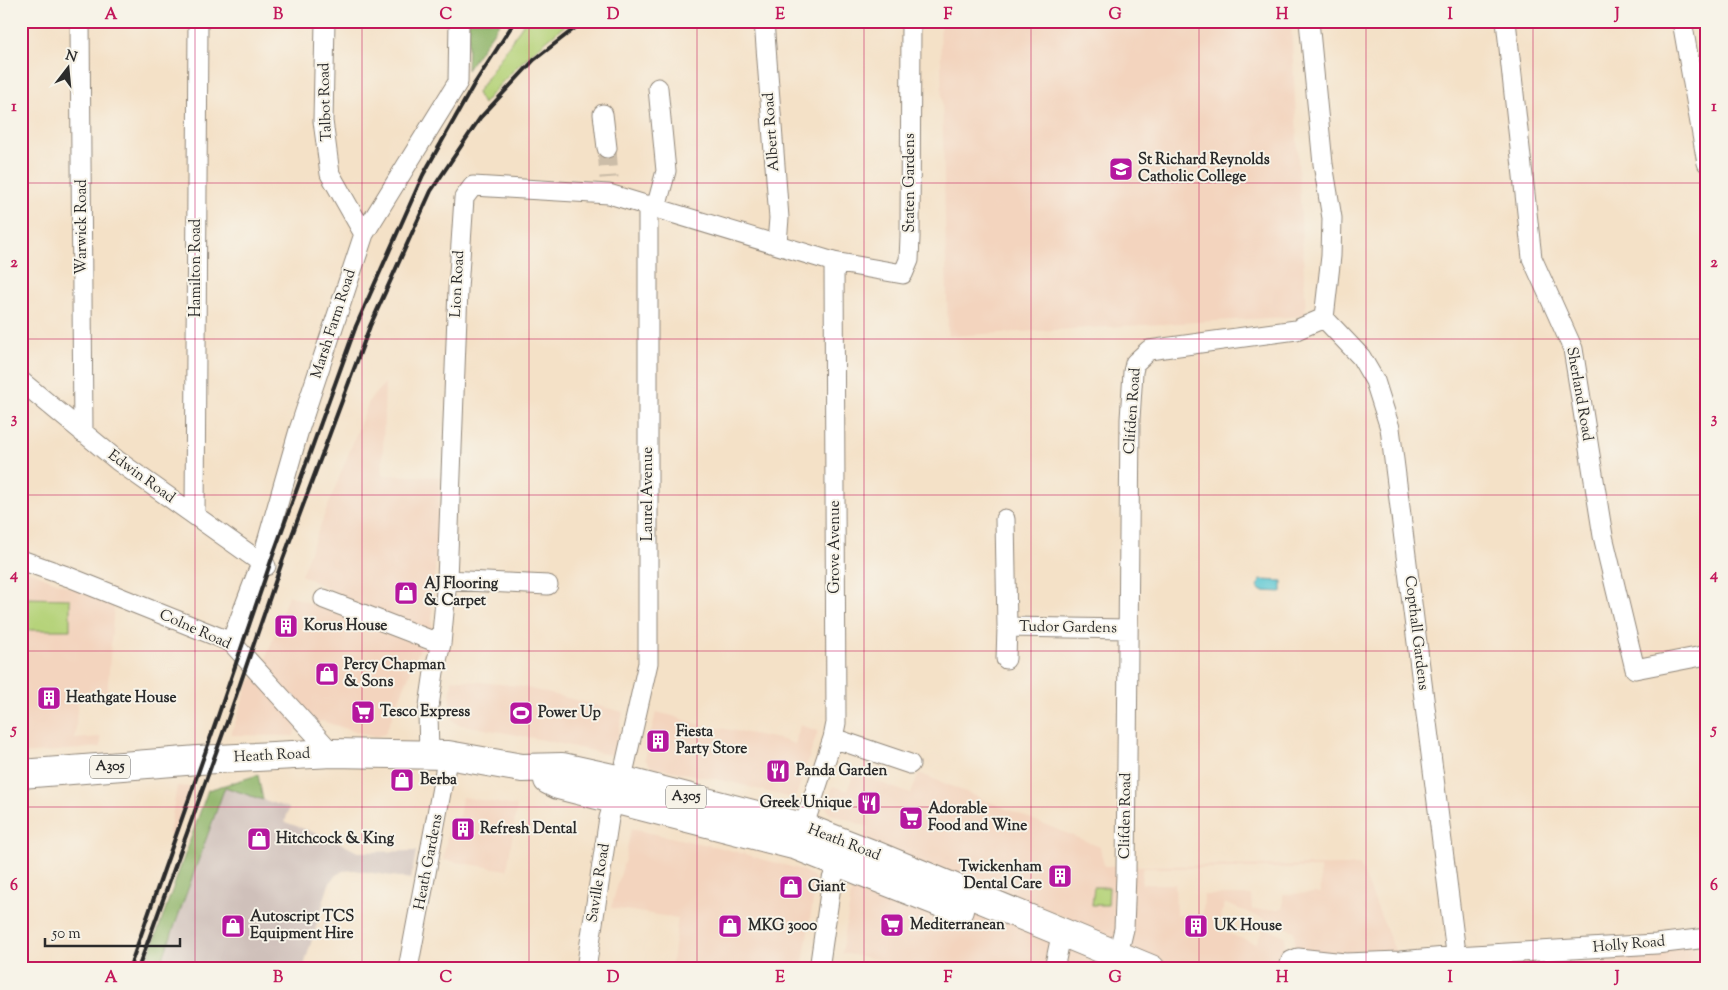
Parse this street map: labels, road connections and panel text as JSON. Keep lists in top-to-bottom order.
{
  "streets": {
    "main road": ["Heath Road", "A305"],
    "street": [
      "Talbot Road",
      "Albert Road",
      "Staten Gardens",
      "Warwick Road",
      "Hamilton Road",
      "Lion Road",
      "Marsh Farm Road",
      "Sherland Road",
      "Clifden Road",
      "Edwin Road",
      "Laurel Avenue",
      "Grove Avenue",
      "Tudor Gardens",
      "Colne Road",
      "Copthall Gardens",
      "Heath Gardens",
      "Saville Road",
      "Holly Road"
    ]
  },
  "crossings": [
    ["Talbot Road", "Marsh Farm Road"],
    ["Albert Road", "Lion Road"],
    ["Staten Gardens", "Lion Road"],
    ["Staten Gardens", "Grove Avenue"],
    ["Warwick Road", "Edwin Road"],
    ["Hamilton Road", "Edwin Road"],
    ["Lion Road", "Laurel Avenue"],
    ["Lion Road", "Grove Avenue"],
    ["Lion Road", "Heath Road"],
    ["Lion Road", "Heath Gardens"],
    ["Marsh Farm Road", "Edwin Road"],
    ["Marsh Farm Road", "Colne Road"],
    ["Clifden Road", "Tudor Gardens"],
    ["Clifden Road", "Copthall Gardens"],
    ["Clifden Road", "Heath Road"],
    ["Laurel Avenue", "Heath Road"],
    ["Laurel Avenue", "Saville Road"],
    ["Grove Avenue", "Heath Road"],
    ["Colne Road", "Heath Road"],
    ["Copthall Gardens", "Holly Road"],
    ["Heath Road", "Heath Gardens"],
    ["Heath Road", "Saville Road"]
  ],
  "places": {
    "school or university": ["St Richard Reynolds Catholic College"],
    "shop": [
      "AJ Flooring & Carpet",
      "Percy Chapman & Sons",
      "Berba",
      "Hitchcock & King",
      "Giant",
      "Autoscript TCS Equipment Hire",
      "MKG 3000"
    ],
    "building": [
      "Korus House",
      "Heathgate House",
      "Fiesta Party Store",
      "Refresh Dental",
      "Twickenham Dental Care",
      "UK House"
    ],
    "supermarket": ["Tesco Express", "Adorable Food and Wine", "Mediterranean"],
    "sports": ["Power Up"],
    "restaurant": ["Panda Garden", "Greek Unique"]
  },
  "scale_bar": "50 m",
  "north": "top",
  "grid": {
    "columns": [
      "A",
      "B",
      "C",
      "D",
      "E",
      "F",
      "G",
      "H",
      "I",
      "J"
    ],
    "rows": [
      "1",
      "2",
      "3",
      "4",
      "5",
      "6"
    ]
  }
}
